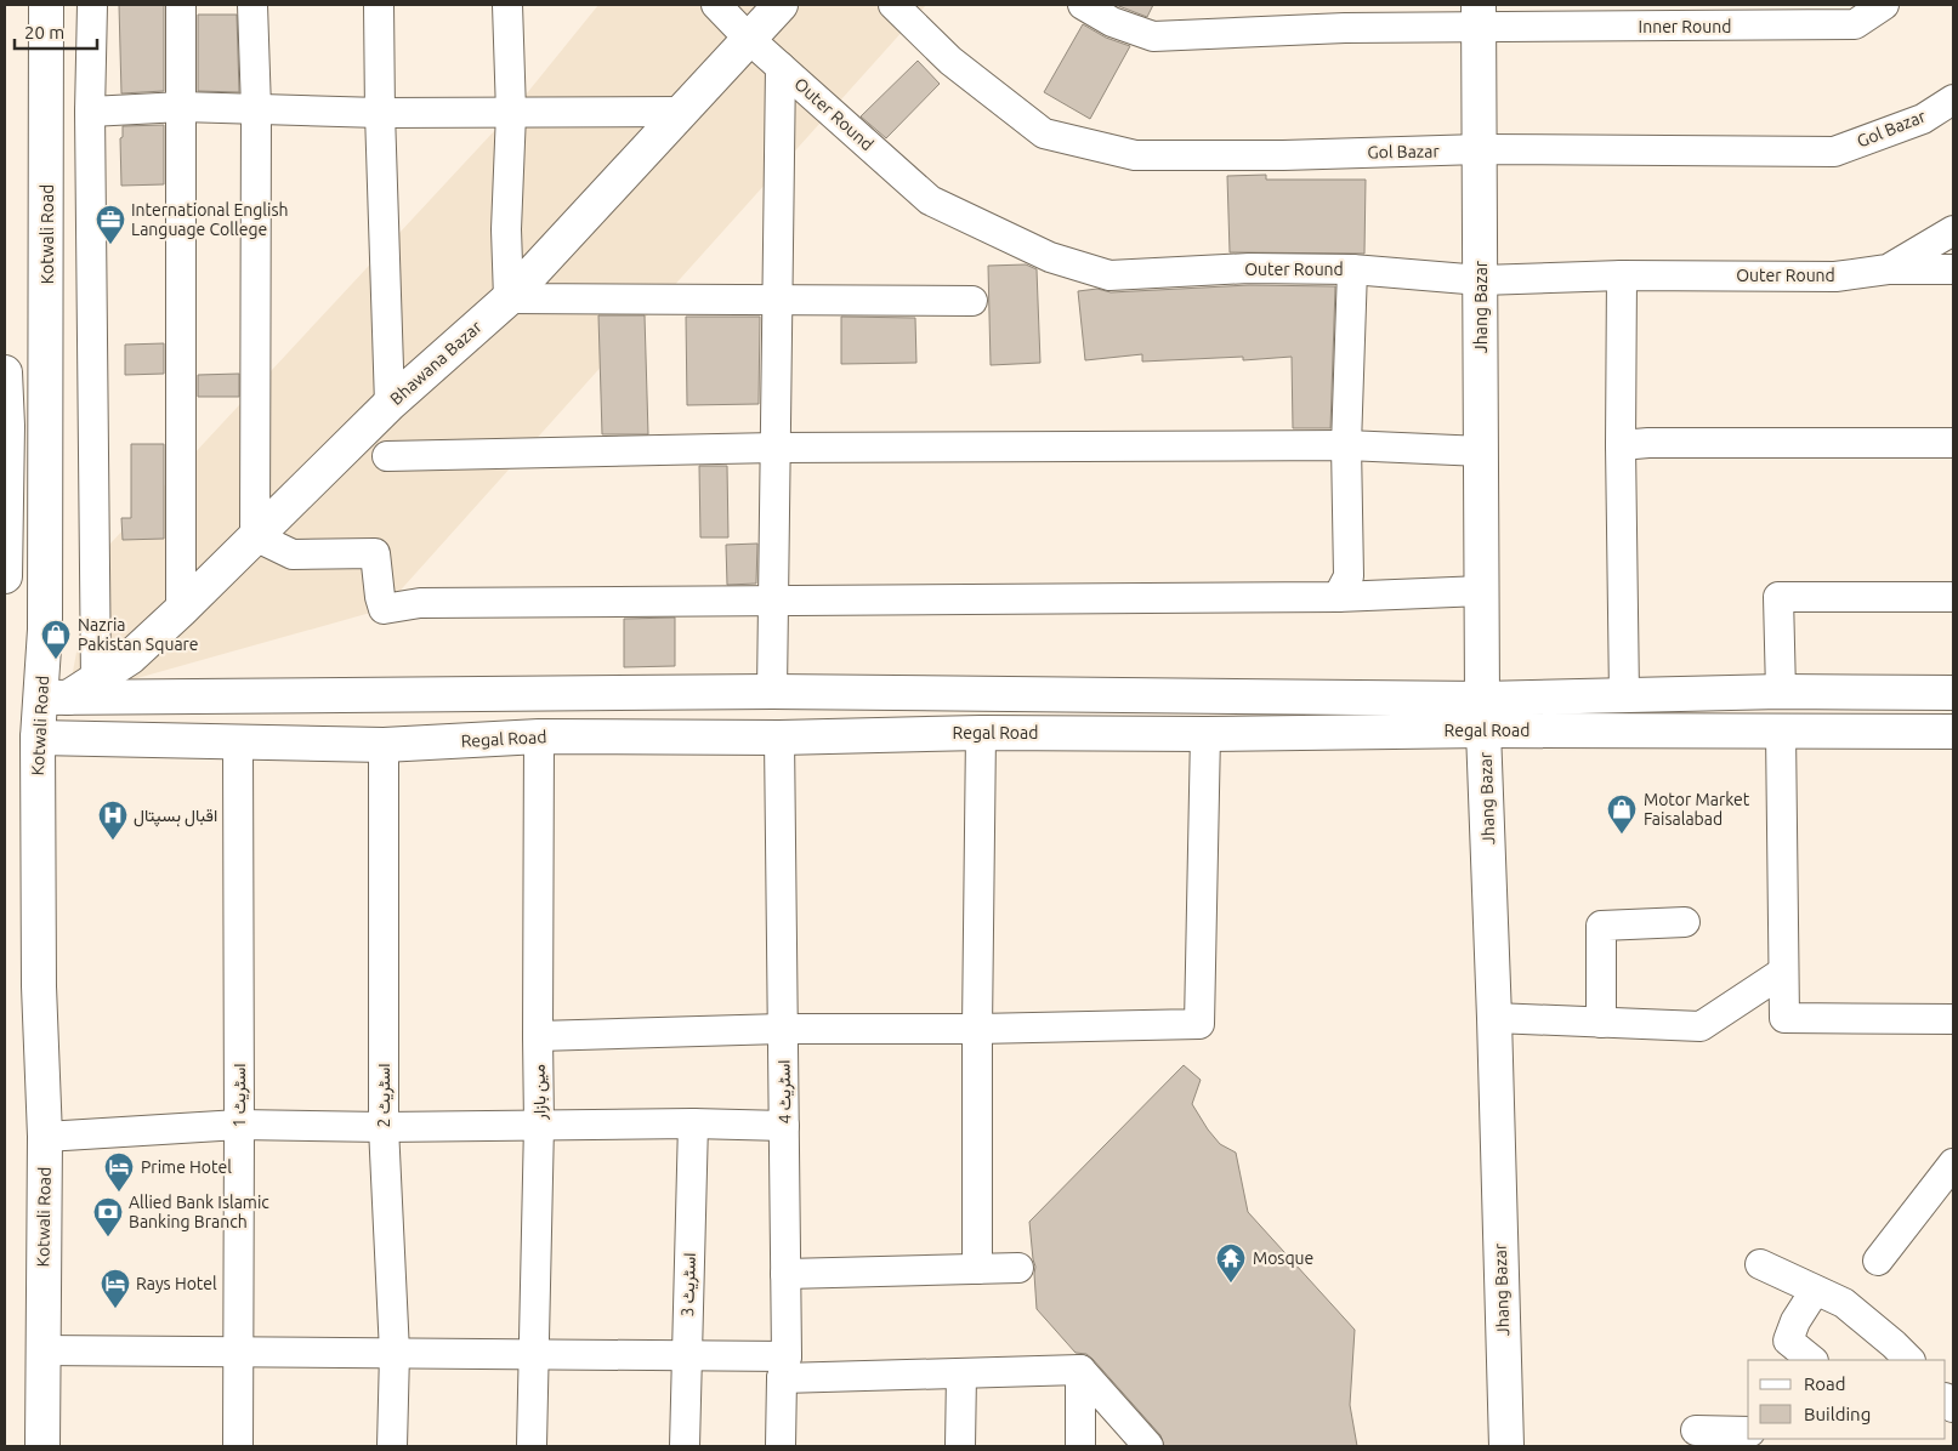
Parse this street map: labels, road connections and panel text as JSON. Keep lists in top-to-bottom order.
{
  "streets": {
    "street": [
      "Inner Round",
      "Outer Round",
      "Gol Bazar",
      "Kotwali Road",
      "Jhang Bazar",
      "Bhawana Bazar",
      "Regal Road",
      "مین بازار",
      "اسٹریٹ 4",
      "اسٹریٹ 1",
      "اسٹریٹ 2",
      "اسٹریٹ 3"
    ]
  },
  "crossings": [
    ["Inner Round", "Jhang Bazar"],
    ["Outer Round", "Jhang Bazar"],
    ["Outer Round", "Bhawana Bazar"],
    ["Gol Bazar", "Jhang Bazar"],
    ["Kotwali Road", "Bhawana Bazar"],
    ["Kotwali Road", "Regal Road"],
    ["Jhang Bazar", "Regal Road"],
    ["Bhawana Bazar", "Regal Road"],
    ["Regal Road", "مین بازار"],
    ["Regal Road", "اسٹریٹ 4"],
    ["Regal Road", "اسٹریٹ 1"],
    ["Regal Road", "اسٹریٹ 2"]
  ],
  "places": {
    "office": ["International English Language College"],
    "shop": ["Nazria Pakistan Square", "Motor Market Faisalabad"],
    "hospital": ["اقبال ہسپتال"],
    "hotel": ["Prime Hotel", "Rays Hotel"],
    "bank": ["Allied Bank Islamic Banking Branch"],
    "temple": ["Mosque"]
  },
  "legend": ["Road", "Building"],
  "scale_bar": "20 m"
}
